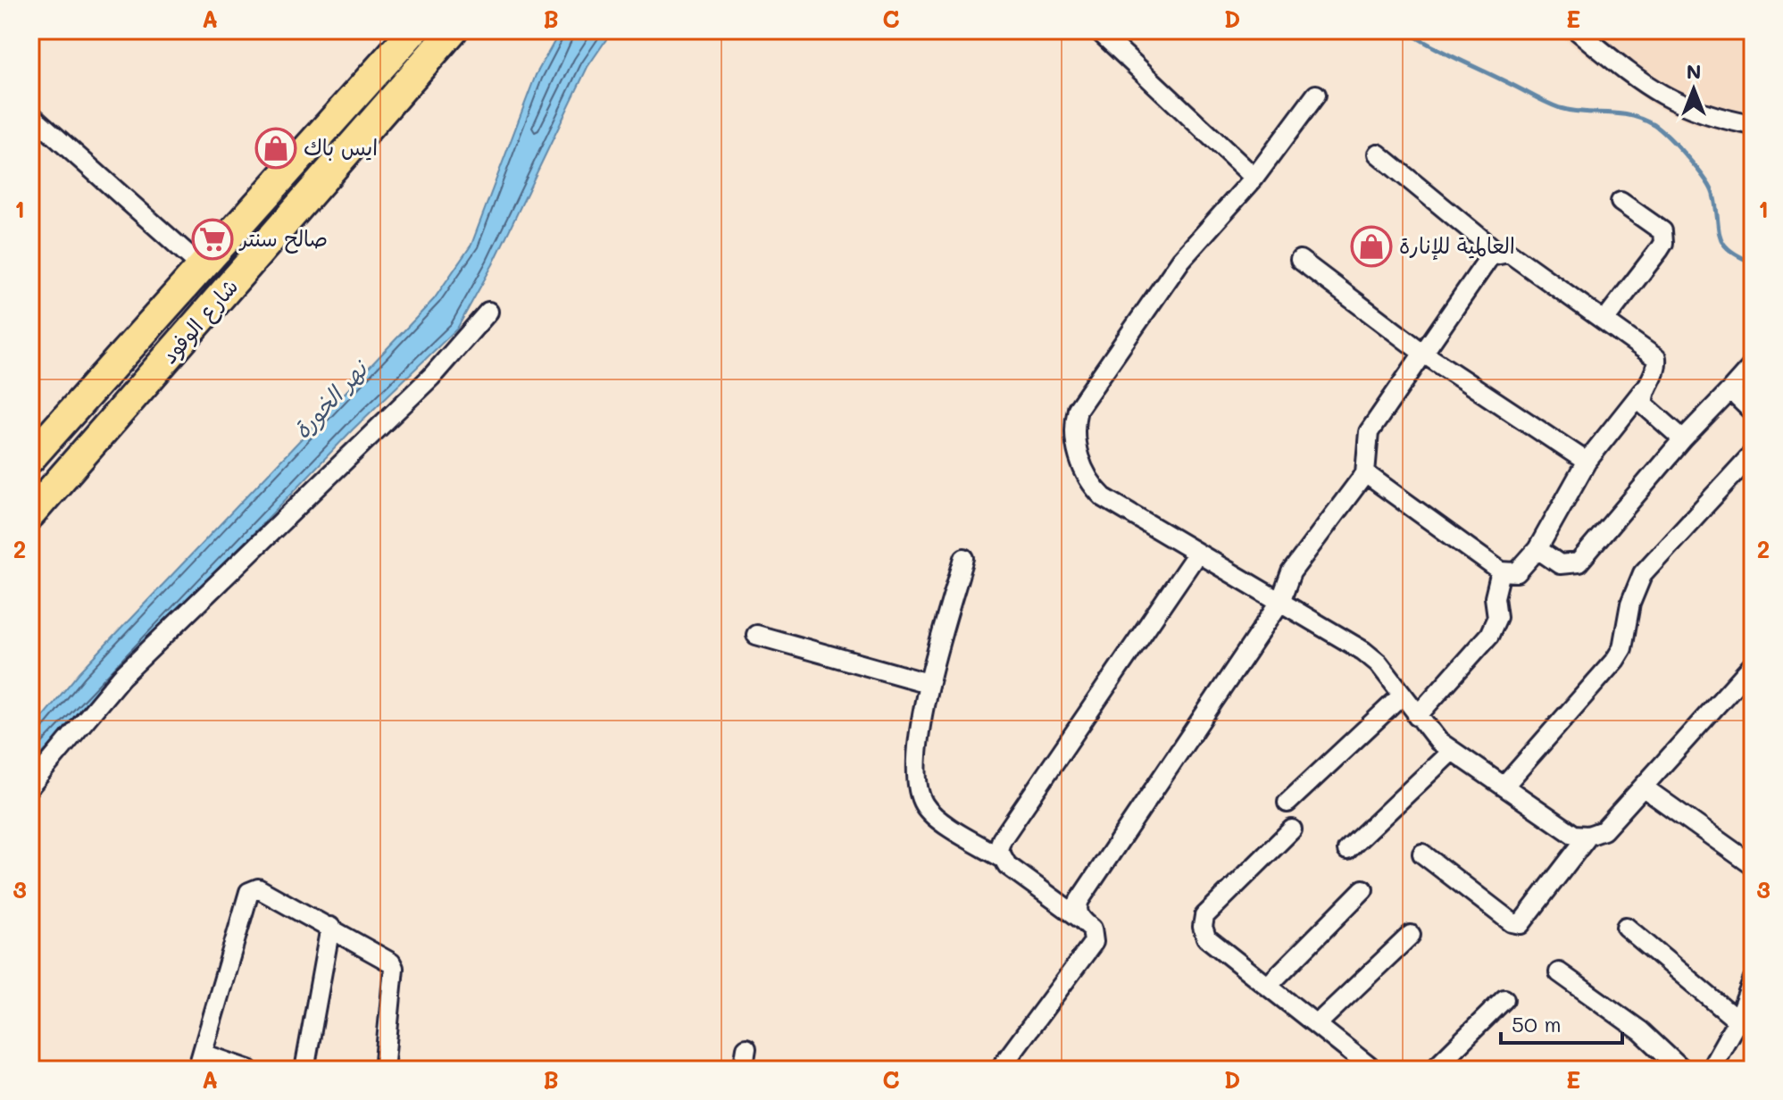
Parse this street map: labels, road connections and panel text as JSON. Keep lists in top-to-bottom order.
{
  "streets": {
    "main road": ["شارع الوفود"]
  },
  "water": ["نهر الخورة"],
  "places": {
    "shop": ["ايس باك", "العالمية للإنارة"],
    "supermarket": ["صالح سنتر"]
  },
  "scale_bar": "50 m",
  "north": "top",
  "grid": {
    "columns": [
      "A",
      "B",
      "C",
      "D",
      "E"
    ],
    "rows": ["1", "2", "3"]
  }
}
